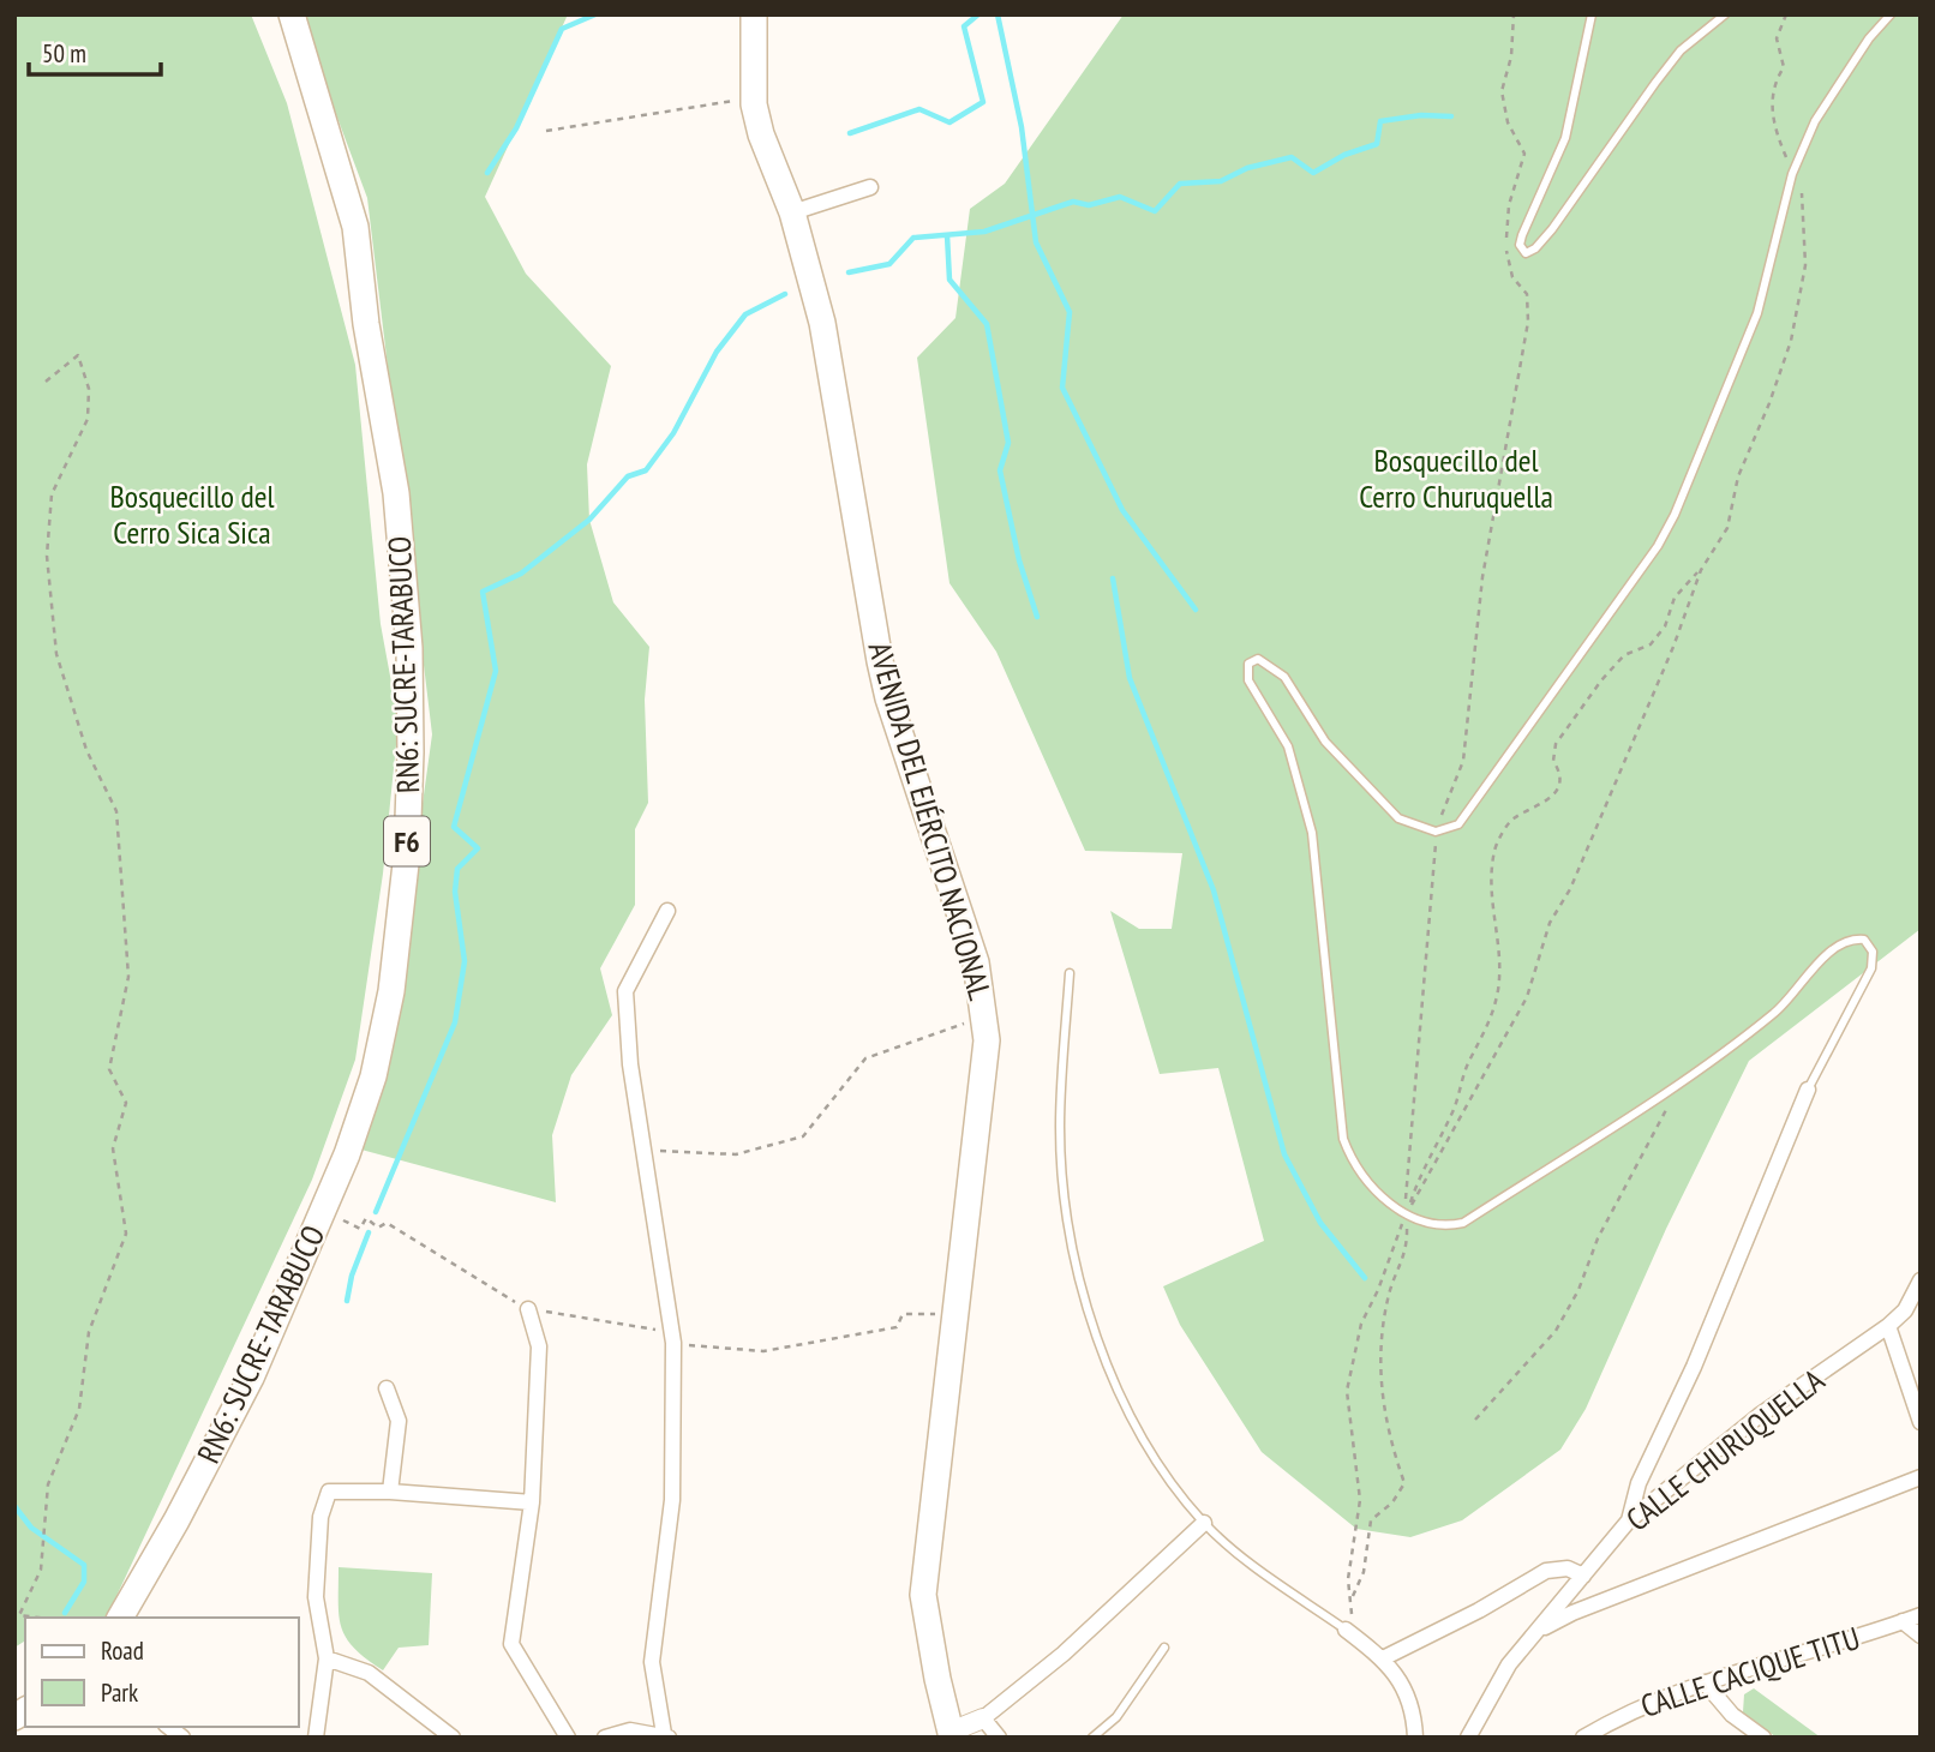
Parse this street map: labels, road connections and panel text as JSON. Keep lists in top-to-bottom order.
{
  "streets": {
    "main road": ["RN6: SUCRE-TARABUCO", "AVENIDA DEL EJÉRCITO NACIONAL", "F6"],
    "street": ["CALLE CHURUQUELLA", "CALLE CACIQUE TITU"]
  },
  "parks": ["Bosquecillo del Cerro Churuquella", "Bosquecillo del Cerro Sica Sica"],
  "legend": ["Road", "Park"],
  "scale_bar": "50 m"
}
